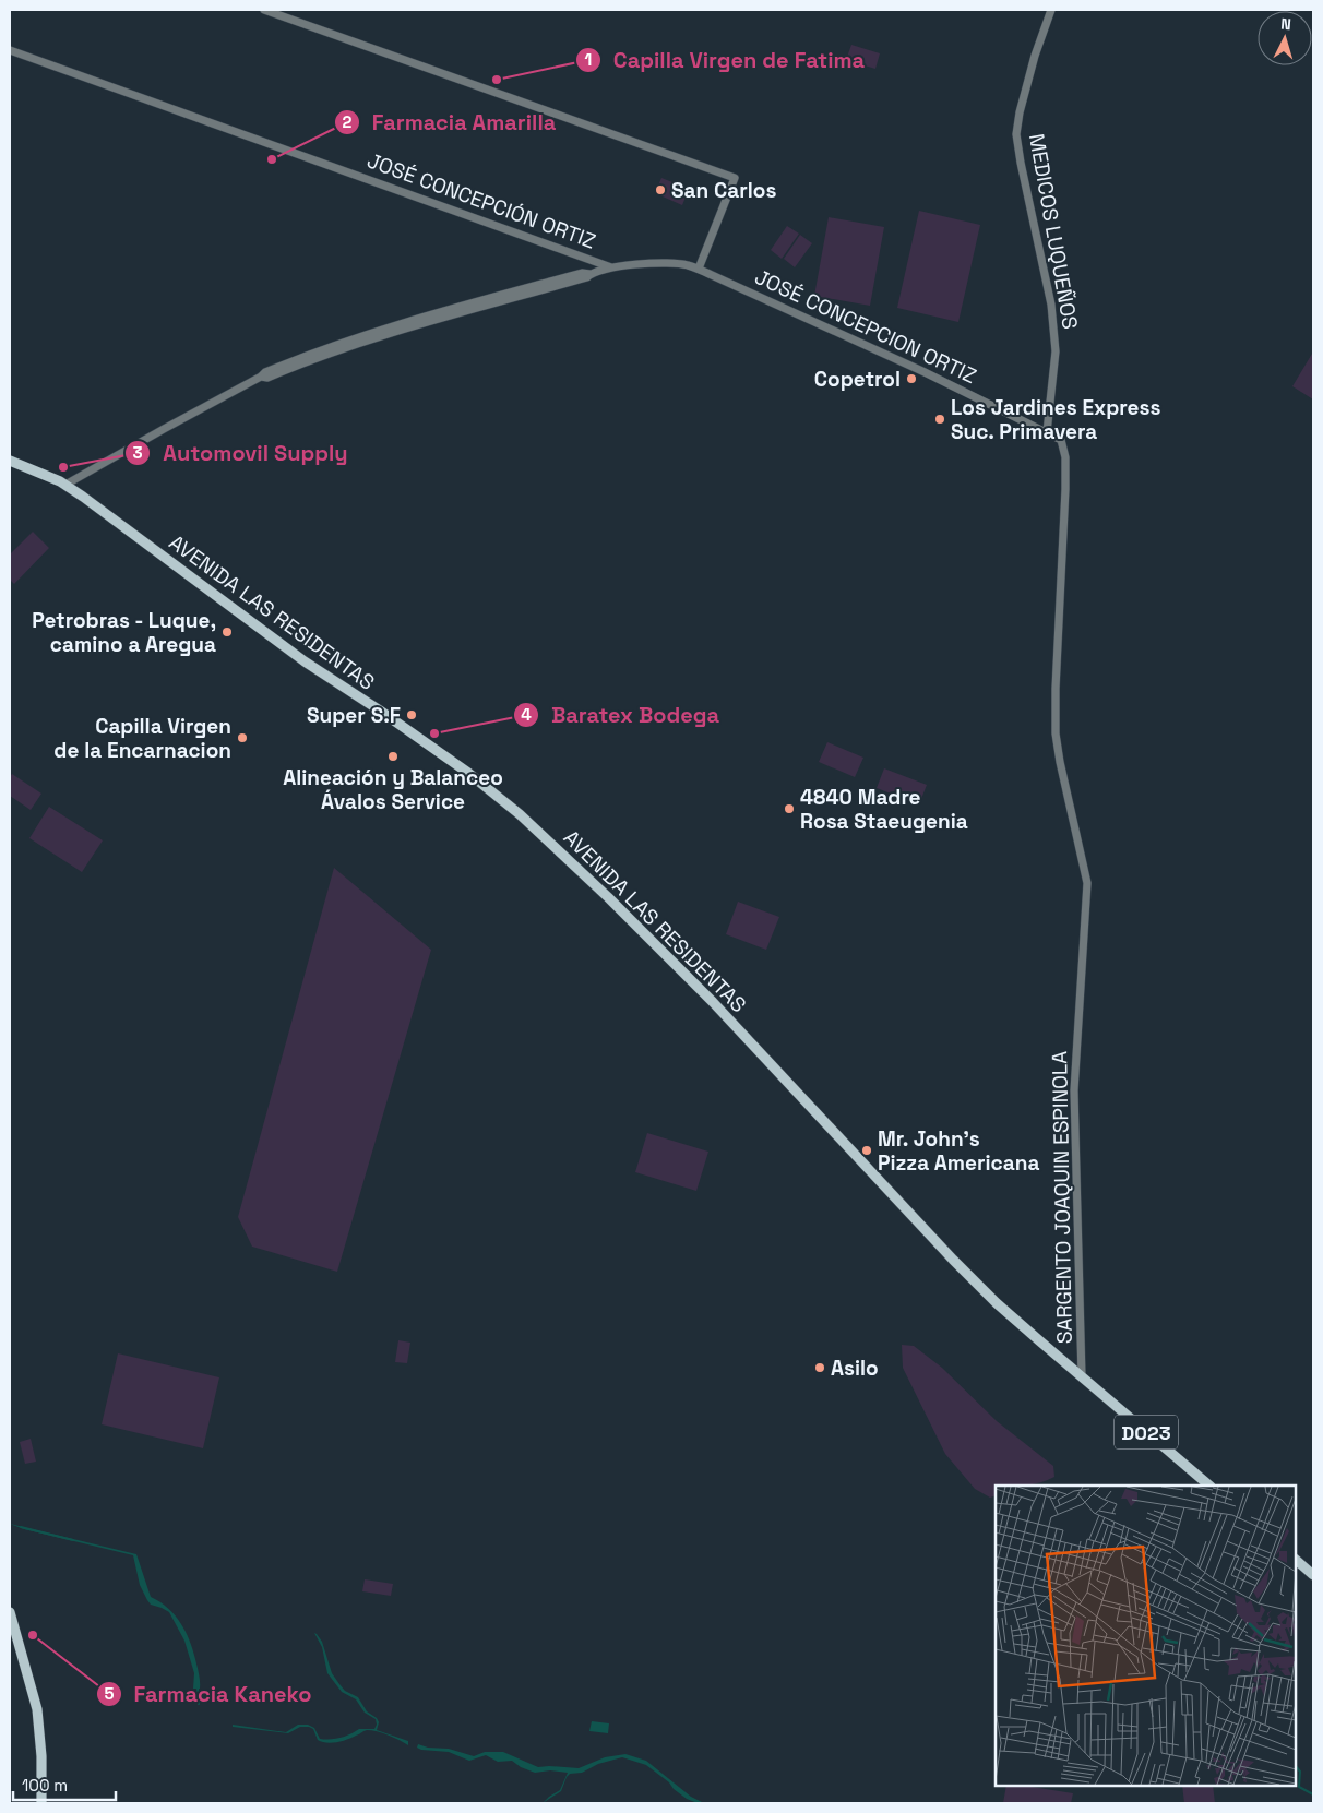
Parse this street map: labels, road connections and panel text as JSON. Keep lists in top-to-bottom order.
{
  "streets": {
    "main road": ["AVENIDA LAS RESIDENTAS", "D023"],
    "street": [
      "JOSÉ CONCEPCIÓN ORTIZ",
      "MEDICOS LUQUEÑOS",
      "JOSÉ CONCEPCION ORTIZ",
      "SARGENTO JOAQUIN ESPINOLA"
    ]
  },
  "crossings": [
    ["JOSÉ CONCEPCIÓN ORTIZ", "JOSÉ CONCEPCION ORTIZ"],
    ["MEDICOS LUQUEÑOS", "JOSÉ CONCEPCION ORTIZ"],
    ["JOSÉ CONCEPCION ORTIZ", "SARGENTO JOAQUIN ESPINOLA"],
    ["AVENIDA LAS RESIDENTAS", "SARGENTO JOAQUIN ESPINOLA"]
  ],
  "places": [
    "Capilla Virgen de Fatima",
    "Farmacia Amarilla",
    "San Carlos",
    "Copetrol",
    "Los Jardines Express Suc. Primavera",
    "Automovil Supply",
    "Petrobras - Luque, camino a Aregua",
    "Super S.F",
    "Baratex Bodega",
    "Capilla Virgen de la Encarnacion",
    "Alineación y Balanceo Ávalos Service",
    "4840 Madre Rosa Staeugenia",
    "Mr. John's Pizza Americana",
    "Asilo",
    "Farmacia Kaneko"
  ],
  "scale_bar": "100 m",
  "north": "top"
}
